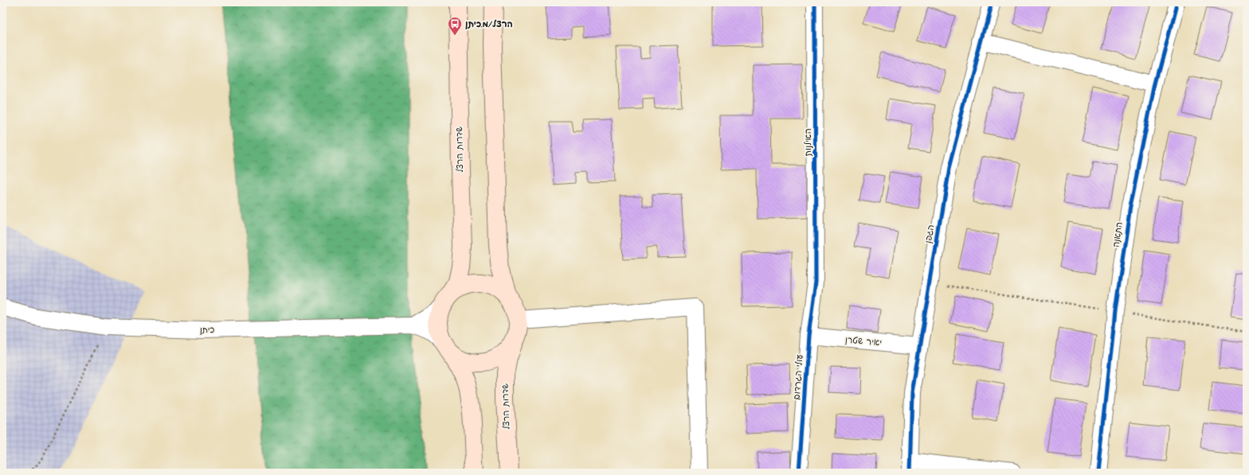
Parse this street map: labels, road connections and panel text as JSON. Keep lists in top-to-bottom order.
{
  "streets": {
    "main road": ["שדרות הרצל"],
    "street": [
      "האילנות",
      "הגפן",
      "התאנה",
      "כיתן",
      "יאיר שטרן",
      "עולי הגרדום"
    ]
  },
  "crossings": [
    ["האילנות", "עולי הגרדום"],
    ["שדרות הרצל", "כיתן"],
    ["הגפן", "יאיר שטרן"],
    ["יאיר שטרן", "עולי הגרדום"]
  ],
  "places": {
    "bus stop": ["הרצל/מ.כיתן"]
  }
}
